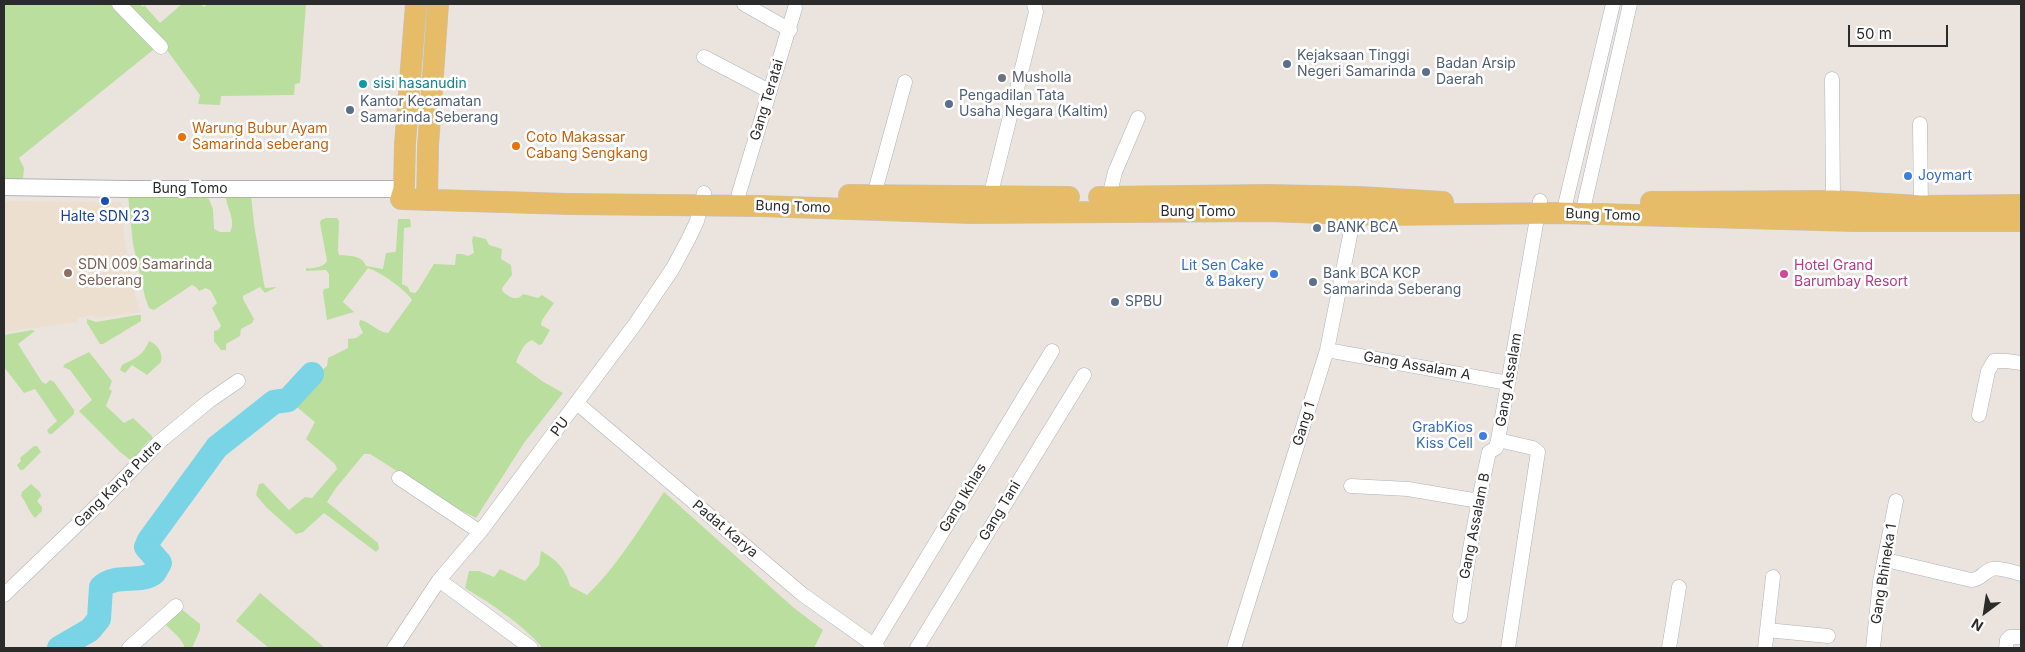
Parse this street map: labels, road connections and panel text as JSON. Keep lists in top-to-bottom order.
{
  "streets": {
    "main road": ["Bung Tomo"],
    "street": [
      "Gang Teratai",
      "Gang Assalam A",
      "Gang Assalam",
      "Gang 1",
      "PU",
      "Gang Karya Putra",
      "Gang Ikhlas",
      "Gang Tani",
      "Gang Assalam B",
      "Padat Karya",
      "Gang Bhineka 1"
    ]
  },
  "crossings": [
    ["Gang Teratai", "Bung Tomo"],
    ["Bung Tomo", "Gang Assalam"],
    ["Bung Tomo", "Gang 1"],
    ["Bung Tomo", "PU"],
    ["Gang Assalam A", "Gang Assalam"],
    ["Gang Assalam A", "Gang 1"],
    ["Gang Assalam", "Gang Assalam B"],
    ["PU", "Padat Karya"],
    ["Gang Ikhlas", "Padat Karya"]
  ],
  "places": [
    "Kejaksaan Tinggi Negeri Samarinda",
    "Badan Arsip Daerah",
    "Musholla",
    "sisi hasanudin",
    "Pengadilan Tata Usaha Negara (Kaltim)",
    "Kantor Kecamatan Samarinda Seberang",
    "Warung Bubur Ayam Samarinda seberang",
    "Coto Makassar Cabang Sengkang",
    "Joymart",
    "Halte SDN 23",
    "BANK BCA",
    "SDN 009 Samarinda Seberang",
    "Lit Sen Cake & Bakery",
    "Hotel Grand Barumbay Resort",
    "Bank BCA KCP Samarinda Seberang",
    "SPBU",
    "GrabKios Kiss Cell"
  ],
  "scale_bar": "50 m",
  "north": "bottom left"
}
